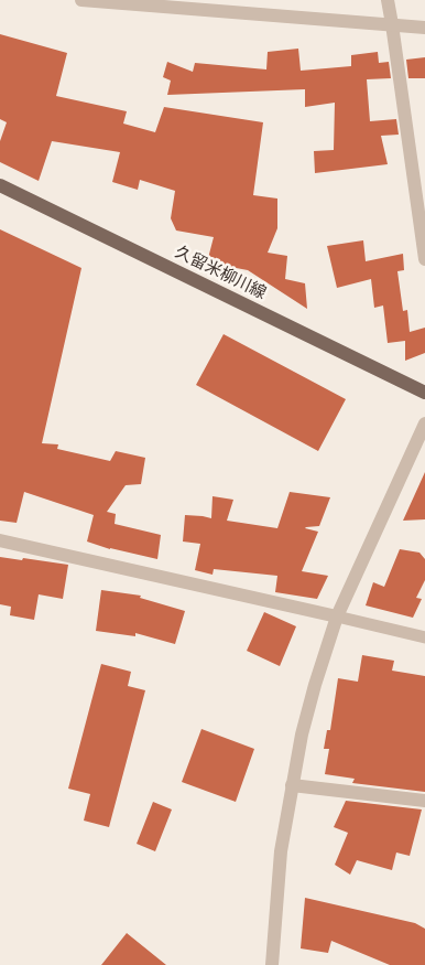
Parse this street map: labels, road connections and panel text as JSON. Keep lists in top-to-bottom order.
{
  "streets": {
    "main road": ["久留米柳川線"]
  }
}
